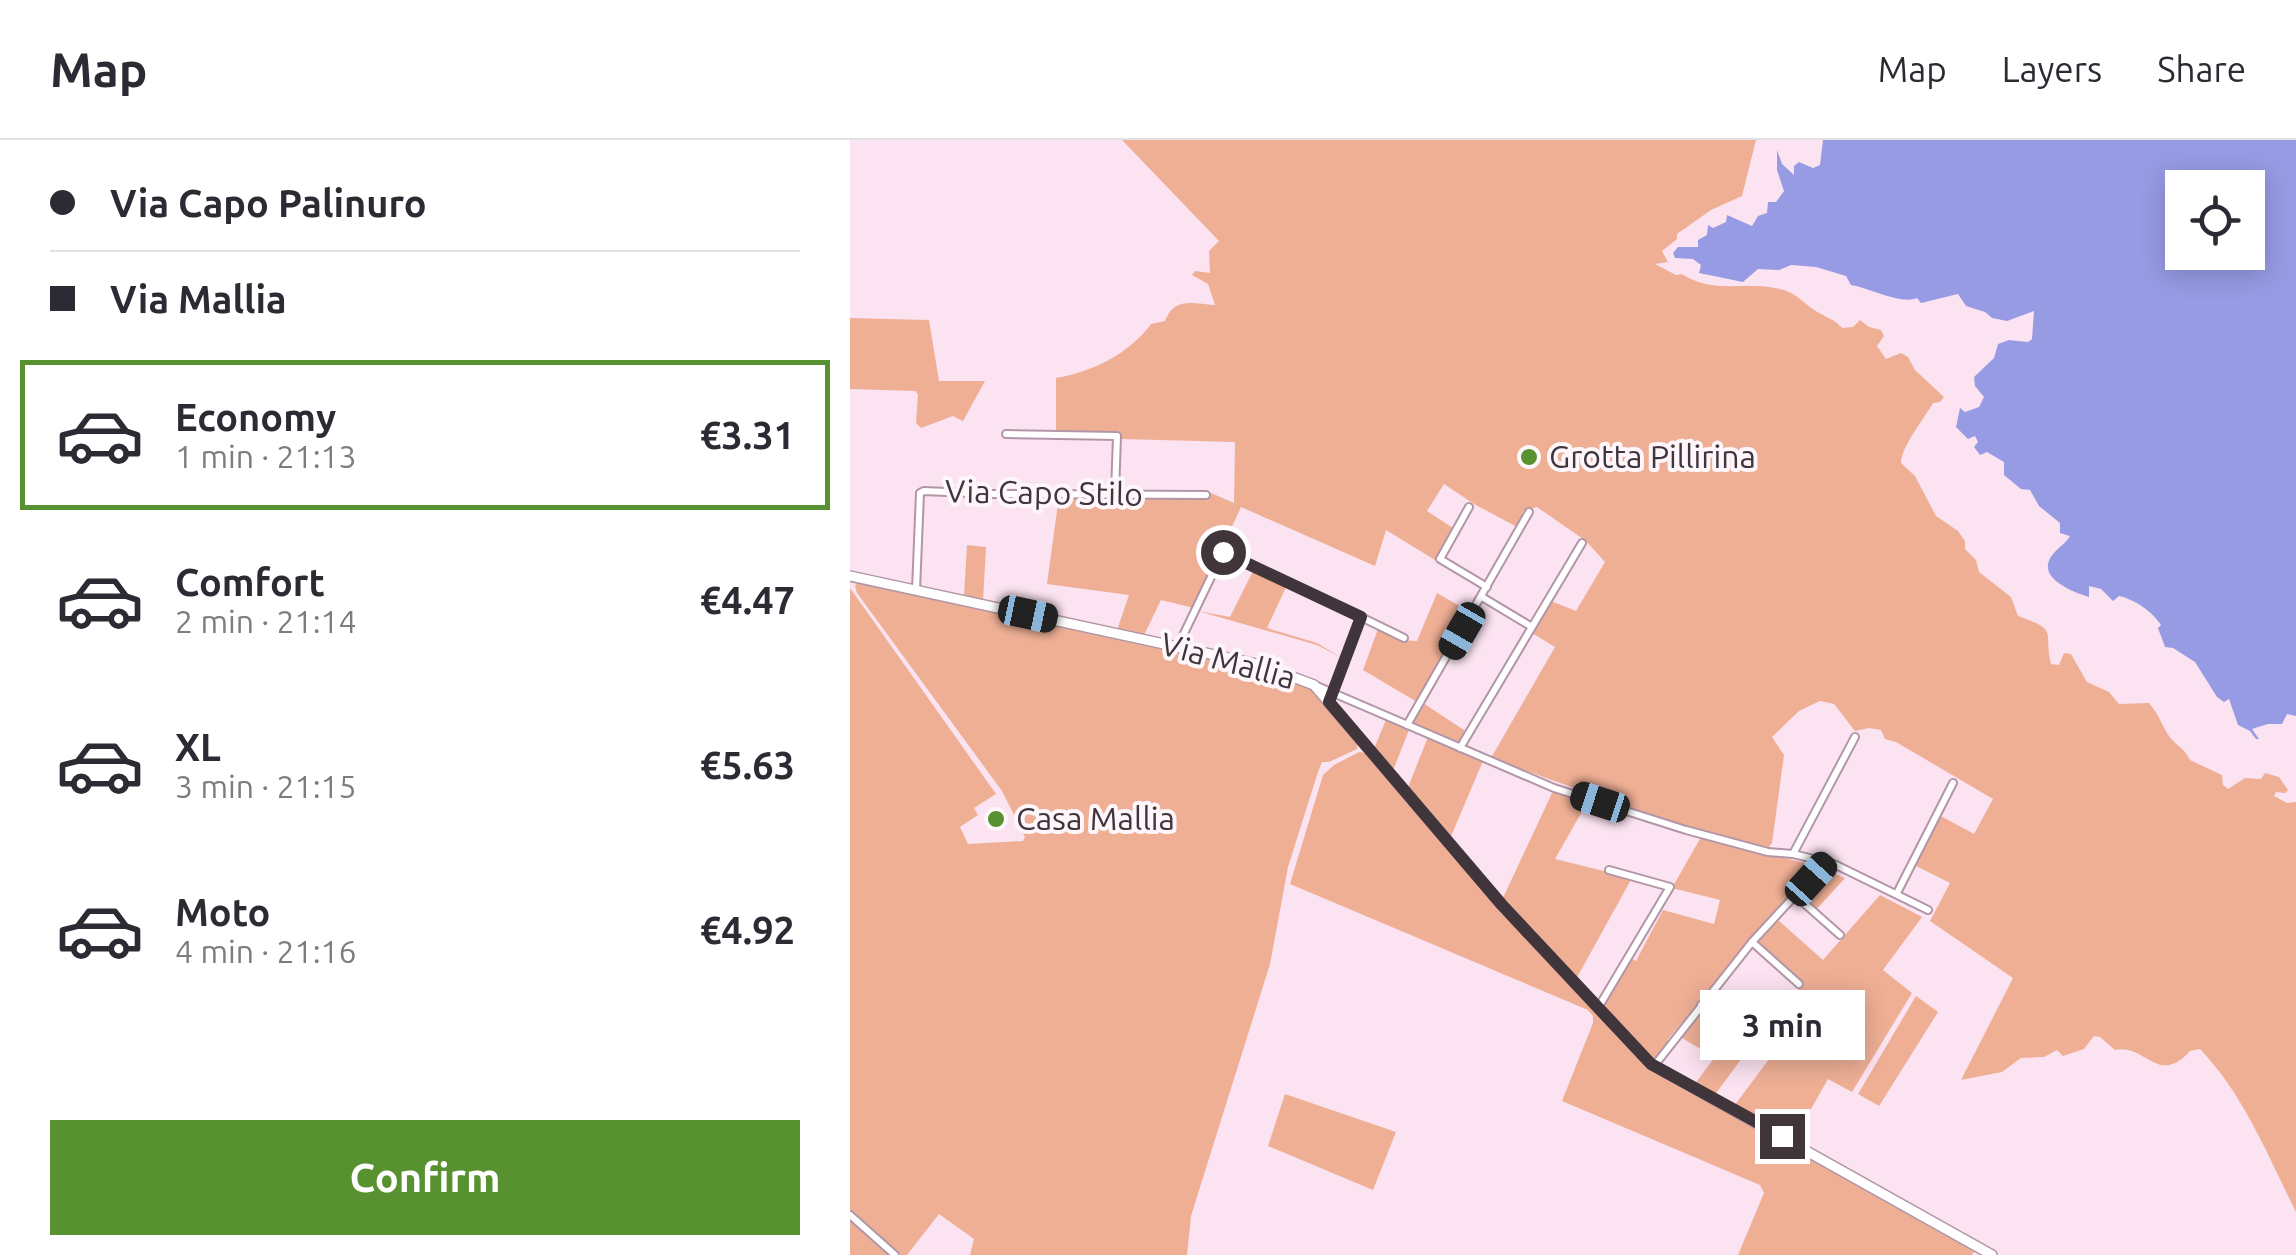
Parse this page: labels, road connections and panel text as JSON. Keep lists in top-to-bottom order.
{
  "streets": {
    "street": ["Via Capo Stilo", "Via Mallia"]
  },
  "crossings": [
    ["Via Capo Stilo", "Via Mallia"]
  ],
  "places": ["Grotta Pillirina", "Casa Mallia"],
  "page": {
    "header": "Map",
    "nav": ["Map", "Layers", "Share"],
    "banner": ["Via Capo Palinuro", "Via Mallia"],
    "list": [
      {
        "name": "Economy",
        "note": "1 min · 21:13",
        "value": "€3.31"
      },
      {
        "name": "Comfort",
        "note": "2 min · 21:14",
        "value": "€4.47"
      },
      {
        "name": "XL",
        "note": "3 min · 21:15",
        "value": "€5.63"
      },
      {
        "name": "Moto",
        "note": "4 min · 21:16",
        "value": "€4.92"
      }
    ],
    "bubble": "3 min",
    "buttons": "Confirm"
  }
}
